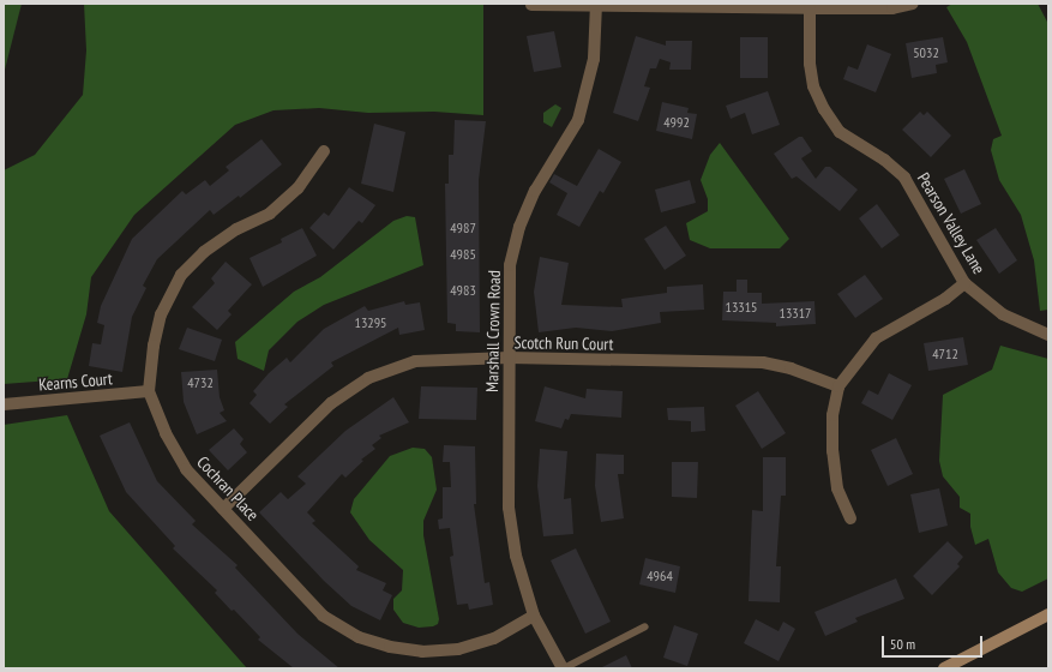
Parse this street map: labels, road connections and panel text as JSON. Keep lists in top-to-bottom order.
{
  "streets": {
    "street": [
      "Pearson Valley Lane",
      "Marshall Crown Road",
      "Scotch Run Court",
      "Kearns Court",
      "Cochran Place"
    ]
  },
  "crossings": [
    ["Marshall Crown Road", "Scotch Run Court"],
    ["Marshall Crown Road", "Cochran Place"],
    ["Scotch Run Court", "Cochran Place"],
    ["Kearns Court", "Cochran Place"]
  ],
  "house_numbers": [
    "5032",
    "4992",
    "4987",
    "4985",
    "4983",
    "13315",
    "13317",
    "13295",
    "4712",
    "4732",
    "4964"
  ],
  "scale_bar": "50 m"
}
